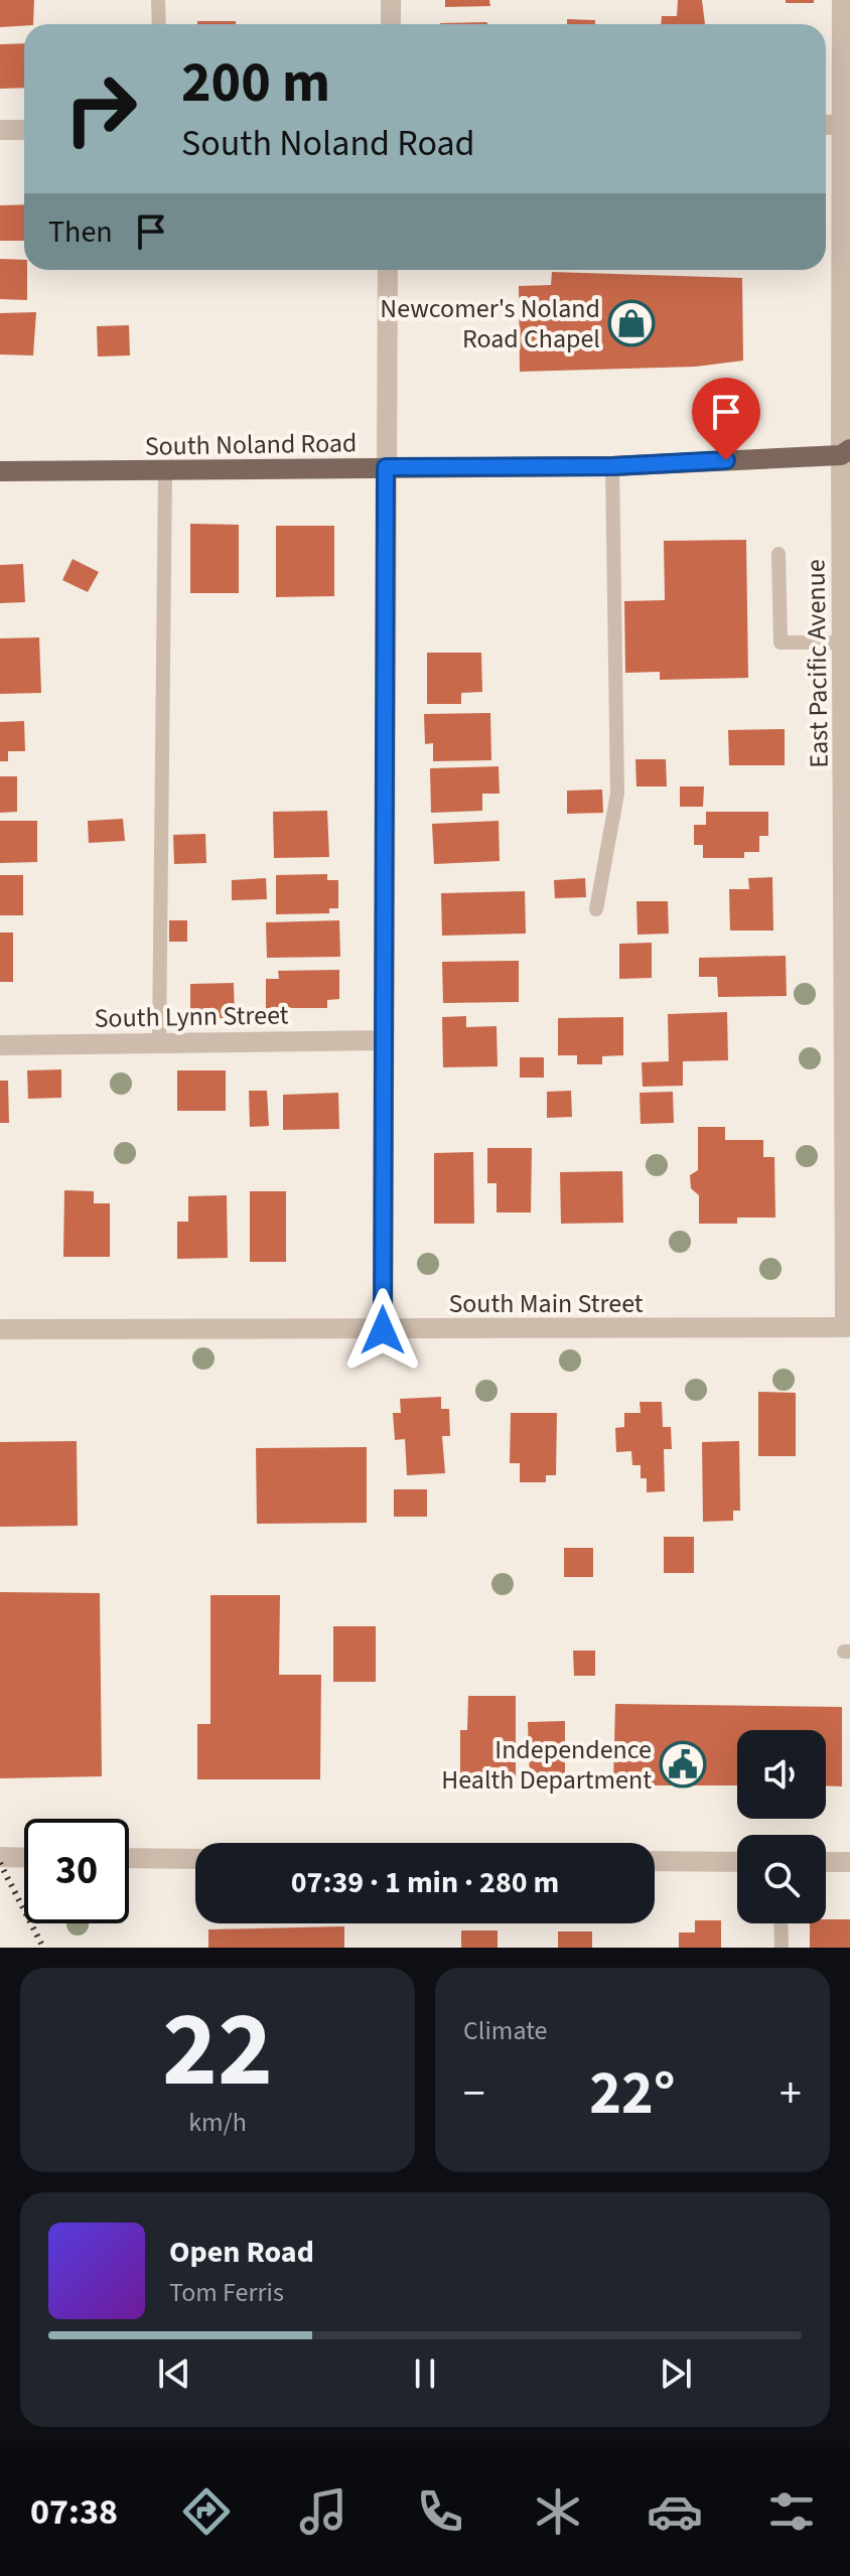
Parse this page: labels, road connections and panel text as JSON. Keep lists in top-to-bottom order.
{
  "streets": {
    "main road": ["South Noland Road"],
    "street": ["East Pacific Avenue", "South Lynn Street", "South Main Street"]
  },
  "crossings": [
    ["South Noland Road", "East Pacific Avenue"],
    ["East Pacific Avenue", "South Main Street"]
  ],
  "places": {
    "shop": ["Newcomer's Noland Road Chapel"],
    "public building": ["Independence Health Department"]
  },
  "page": {
    "turn": ["200 m", "South Noland Road"],
    "then": "Then",
    "limit": "30",
    "trip": "07:39 · 1 min · 280 m",
    "tile": [
      ["22", "km/h"],
      "Climate"
    ],
    "heat": ["−", "22°", "+"],
    "song": ["Open Road", "Tom Ferris"],
    "tabs": "07:38"
  }
}
